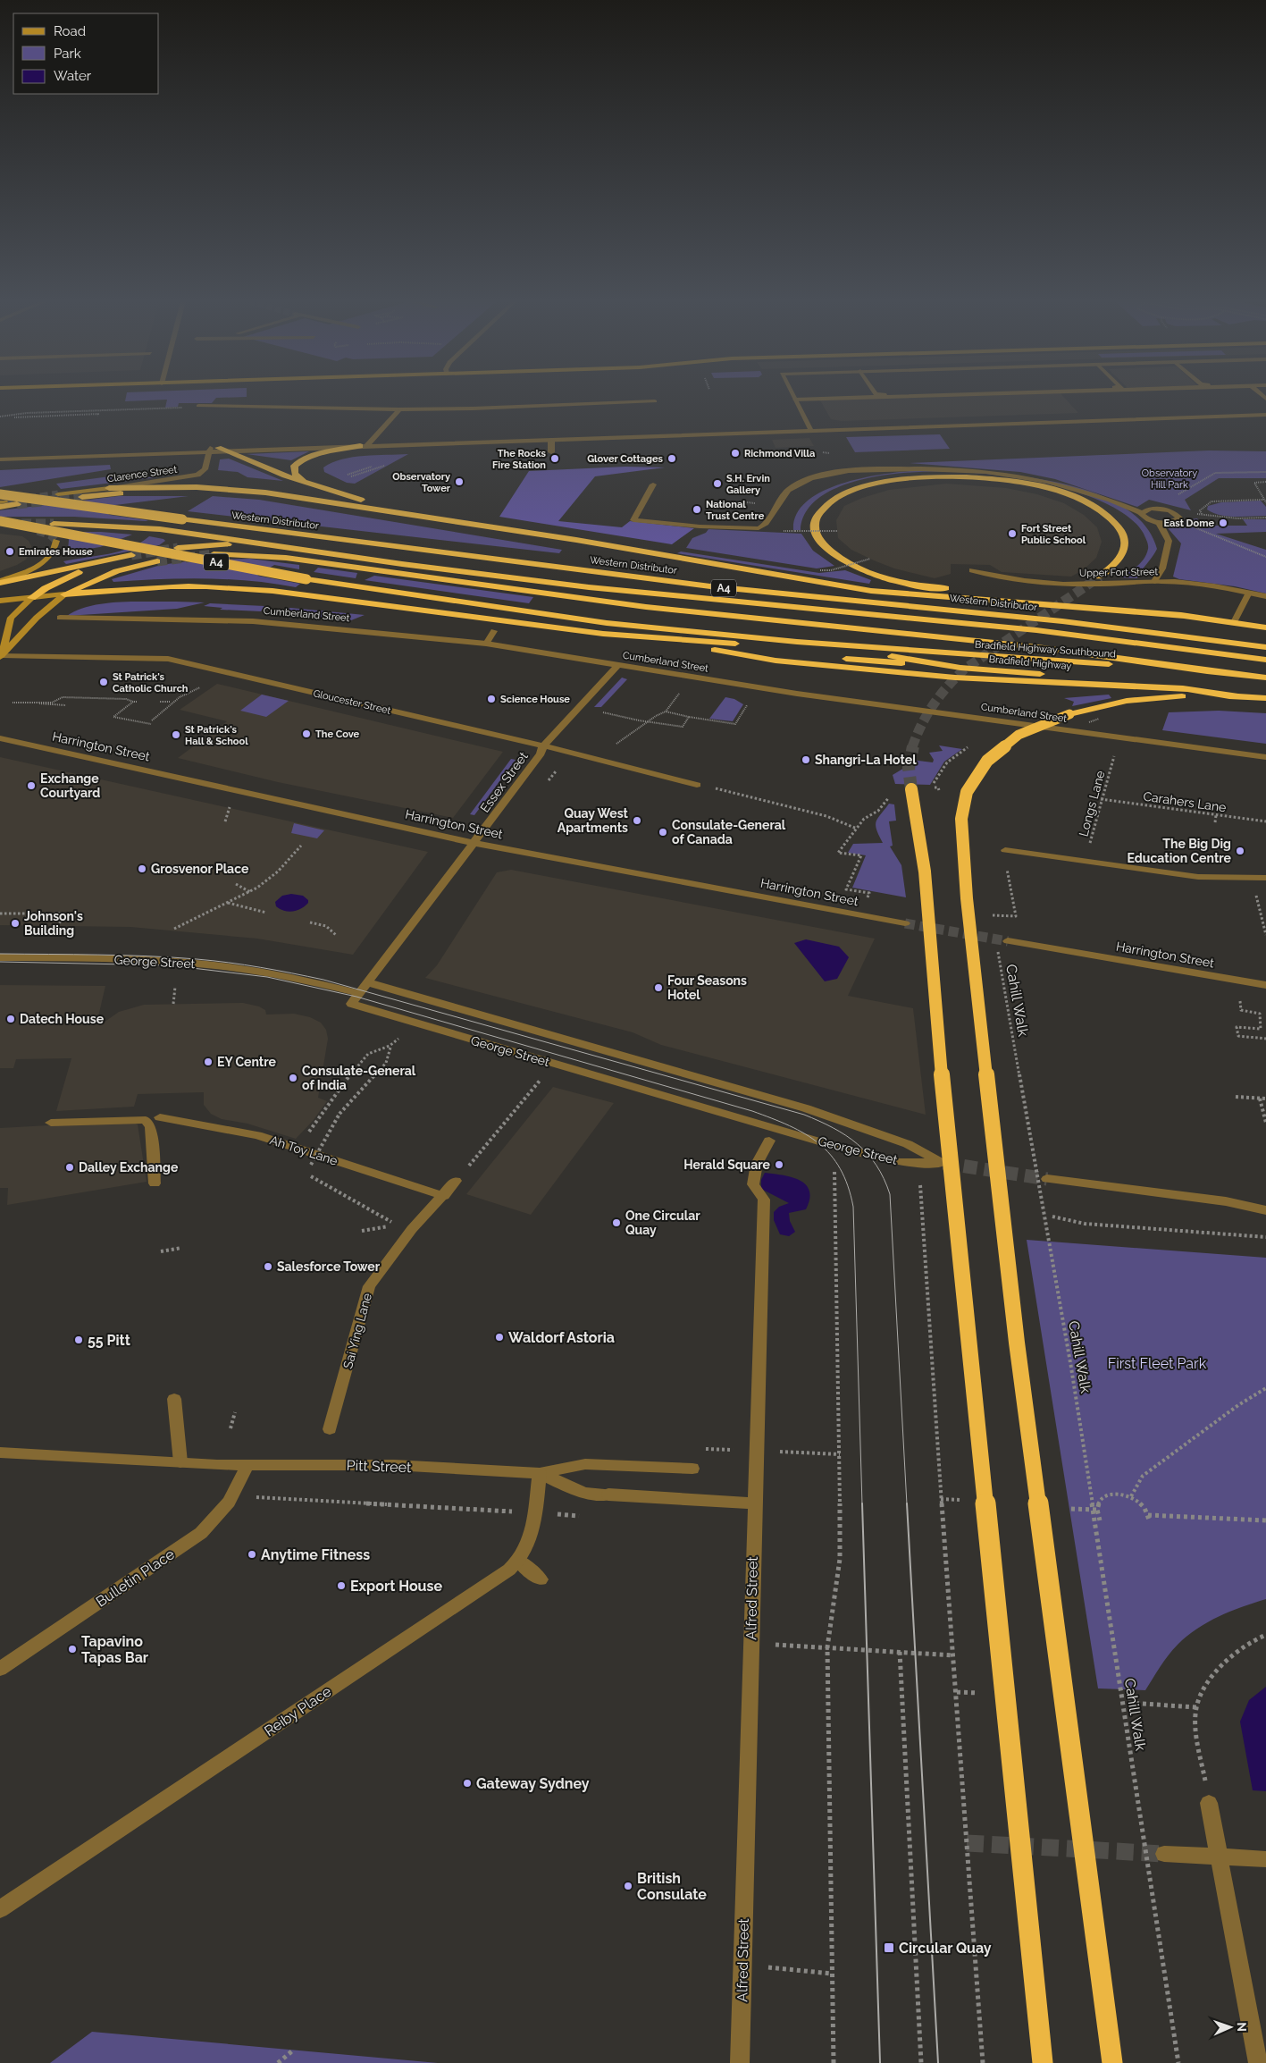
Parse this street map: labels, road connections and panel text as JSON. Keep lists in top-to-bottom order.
{
  "streets": {
    "highway": [
      "Western Distributor",
      "A4",
      "Bradfield Highway Southbound",
      "Bradfield Highway"
    ],
    "street": [
      "Clarence Street",
      "Upper Fort Street",
      "Cumberland Street",
      "Gloucester Street",
      "Harrington Street",
      "Essex Street",
      "George Street",
      "Ah Toy Lane",
      "Sai Ying Lane",
      "Pitt Street",
      "Bulletin Place",
      "Alfred Street",
      "Reiby Place"
    ],
    "path": ["Carahers Lane", "Longs Lane", "Cahill Walk"]
  },
  "crossings": [
    ["A4", "Bradfield Highway Southbound"],
    ["A4", "Bradfield Highway"],
    ["Cumberland Street", "Essex Street"],
    ["Bradfield Highway Southbound", "Bradfield Highway"],
    ["Gloucester Street", "Essex Street"],
    ["Harrington Street", "Essex Street"],
    ["Essex Street", "George Street"],
    ["Carahers Lane", "Longs Lane"],
    ["Ah Toy Lane", "Sai Ying Lane"],
    ["Pitt Street", "Bulletin Place"],
    ["Pitt Street", "Alfred Street"],
    ["Pitt Street", "Reiby Place"]
  ],
  "parks": ["Observatory Hill Park", "First Fleet Park"],
  "places": {
    "other": [
      "Richmond Villa",
      "The Rocks Fire Station",
      "Glover Cottages",
      "Observatory Tower",
      "S.H. Ervin Gallery",
      "National Trust Centre",
      "East Dome",
      "Fort Street Public School",
      "Emirates House",
      "St Patrick's Catholic Church",
      "Science House",
      "The Cove",
      "St Patrick's Hall & School",
      "Shangri-La Hotel",
      "Exchange Courtyard",
      "Quay West Apartments",
      "Consulate-General of Canada",
      "The Big Dig Education Centre",
      "Grosvenor Place",
      "Johnson's Building",
      "Four Seasons Hotel",
      "Datech House",
      "EY Centre",
      "Consulate-General of India",
      "Herald Square",
      "Dalley Exchange",
      "One Circular Quay",
      "Salesforce Tower",
      "Waldorf Astoria",
      "55 Pitt",
      "Anytime Fitness",
      "Export House",
      "Tapavino Tapas Bar",
      "Gateway Sydney",
      "British Consulate"
    ],
    "transit": ["Circular Quay"]
  },
  "legend": ["Road", "Park", "Water"],
  "north": "right"
}
